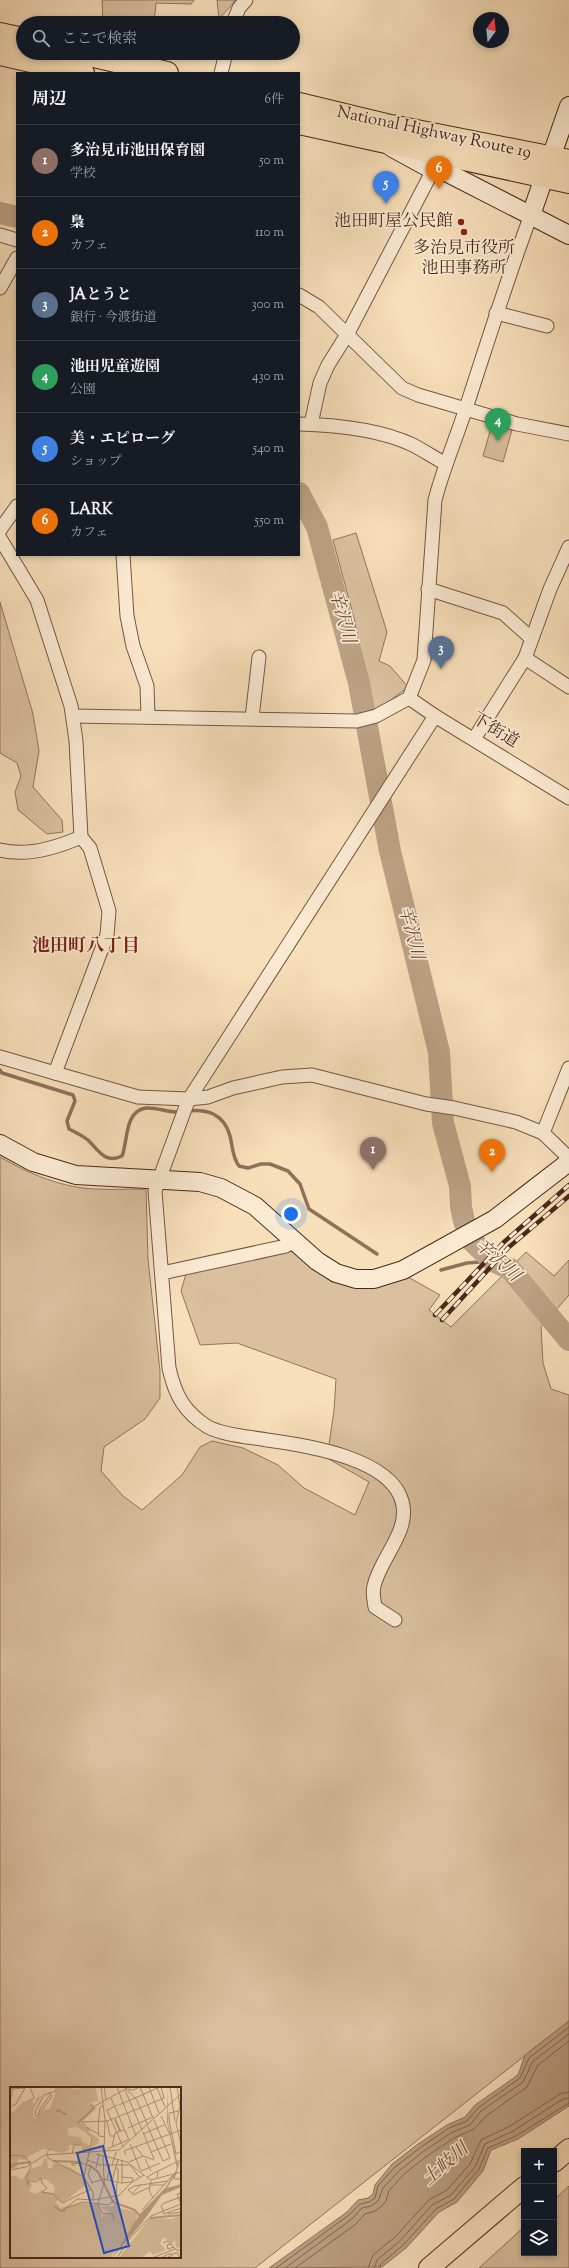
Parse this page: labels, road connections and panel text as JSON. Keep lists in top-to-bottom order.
{
  "streets": {
    "highway": ["National Highway Route 19"],
    "street": ["下街道"]
  },
  "districts": ["池田町八丁目"],
  "water": ["辛沢川", "土岐川"],
  "places": ["池田町屋公民館", "多治見市役所 池田事務所"],
  "north": "top",
  "page": {
    "search": "ここで検索",
    "heading": ["周辺", "6件"],
    "list": [
      {
        "mark": "1",
        "name": "多治見市池田保育園",
        "note": "学校",
        "value": "50 m"
      },
      {
        "mark": "2",
        "name": "梟",
        "note": "カフェ",
        "value": "110 m"
      },
      {
        "mark": "3",
        "name": "JAとうと",
        "note": "銀行 · 今渡街道",
        "value": "300 m"
      },
      {
        "mark": "4",
        "name": "池田児童遊園",
        "note": "公園",
        "value": "430 m"
      },
      {
        "mark": "5",
        "name": "美・エピローグ",
        "note": "ショップ",
        "value": "540 m"
      },
      {
        "mark": "6",
        "name": "LARK",
        "note": "カフェ",
        "value": "550 m"
      }
    ],
    "pins": [
      "6",
      "5",
      "4",
      "3",
      "1",
      "2"
    ],
    "map_buttons": ["+", "−"]
  }
}
